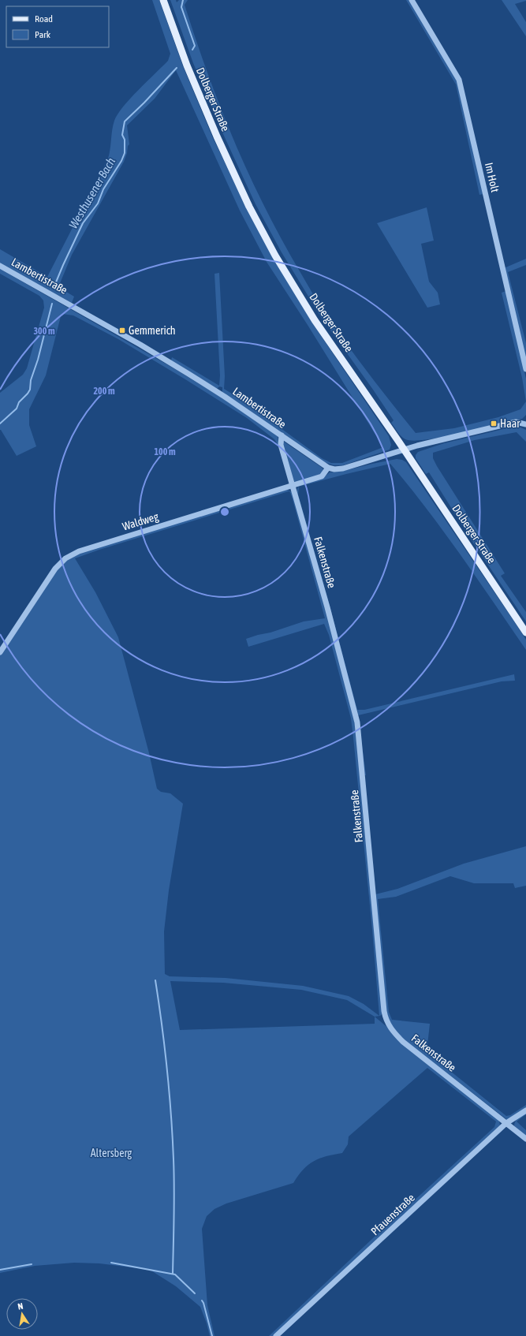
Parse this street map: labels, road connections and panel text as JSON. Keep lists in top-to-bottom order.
{
  "streets": {
    "main road": ["Dolberger Straße"],
    "street": [
      "Im Holt",
      "Lambertistraße",
      "Waldweg",
      "Falkenstraße",
      "Pfauenstraße"
    ]
  },
  "crossings": [
    ["Lambertistraße", "Waldweg"],
    ["Lambertistraße", "Falkenstraße"],
    ["Waldweg", "Falkenstraße"],
    ["Falkenstraße", "Pfauenstraße"]
  ],
  "water": ["Westhusener Bach"],
  "parks": ["Altersberg"],
  "places": {
    "transit": ["Gemmerich", "Haar"]
  },
  "legend": ["Road", "Park"],
  "north": "top",
  "rings": ["300 m", "200 m", "100 m"]
}
